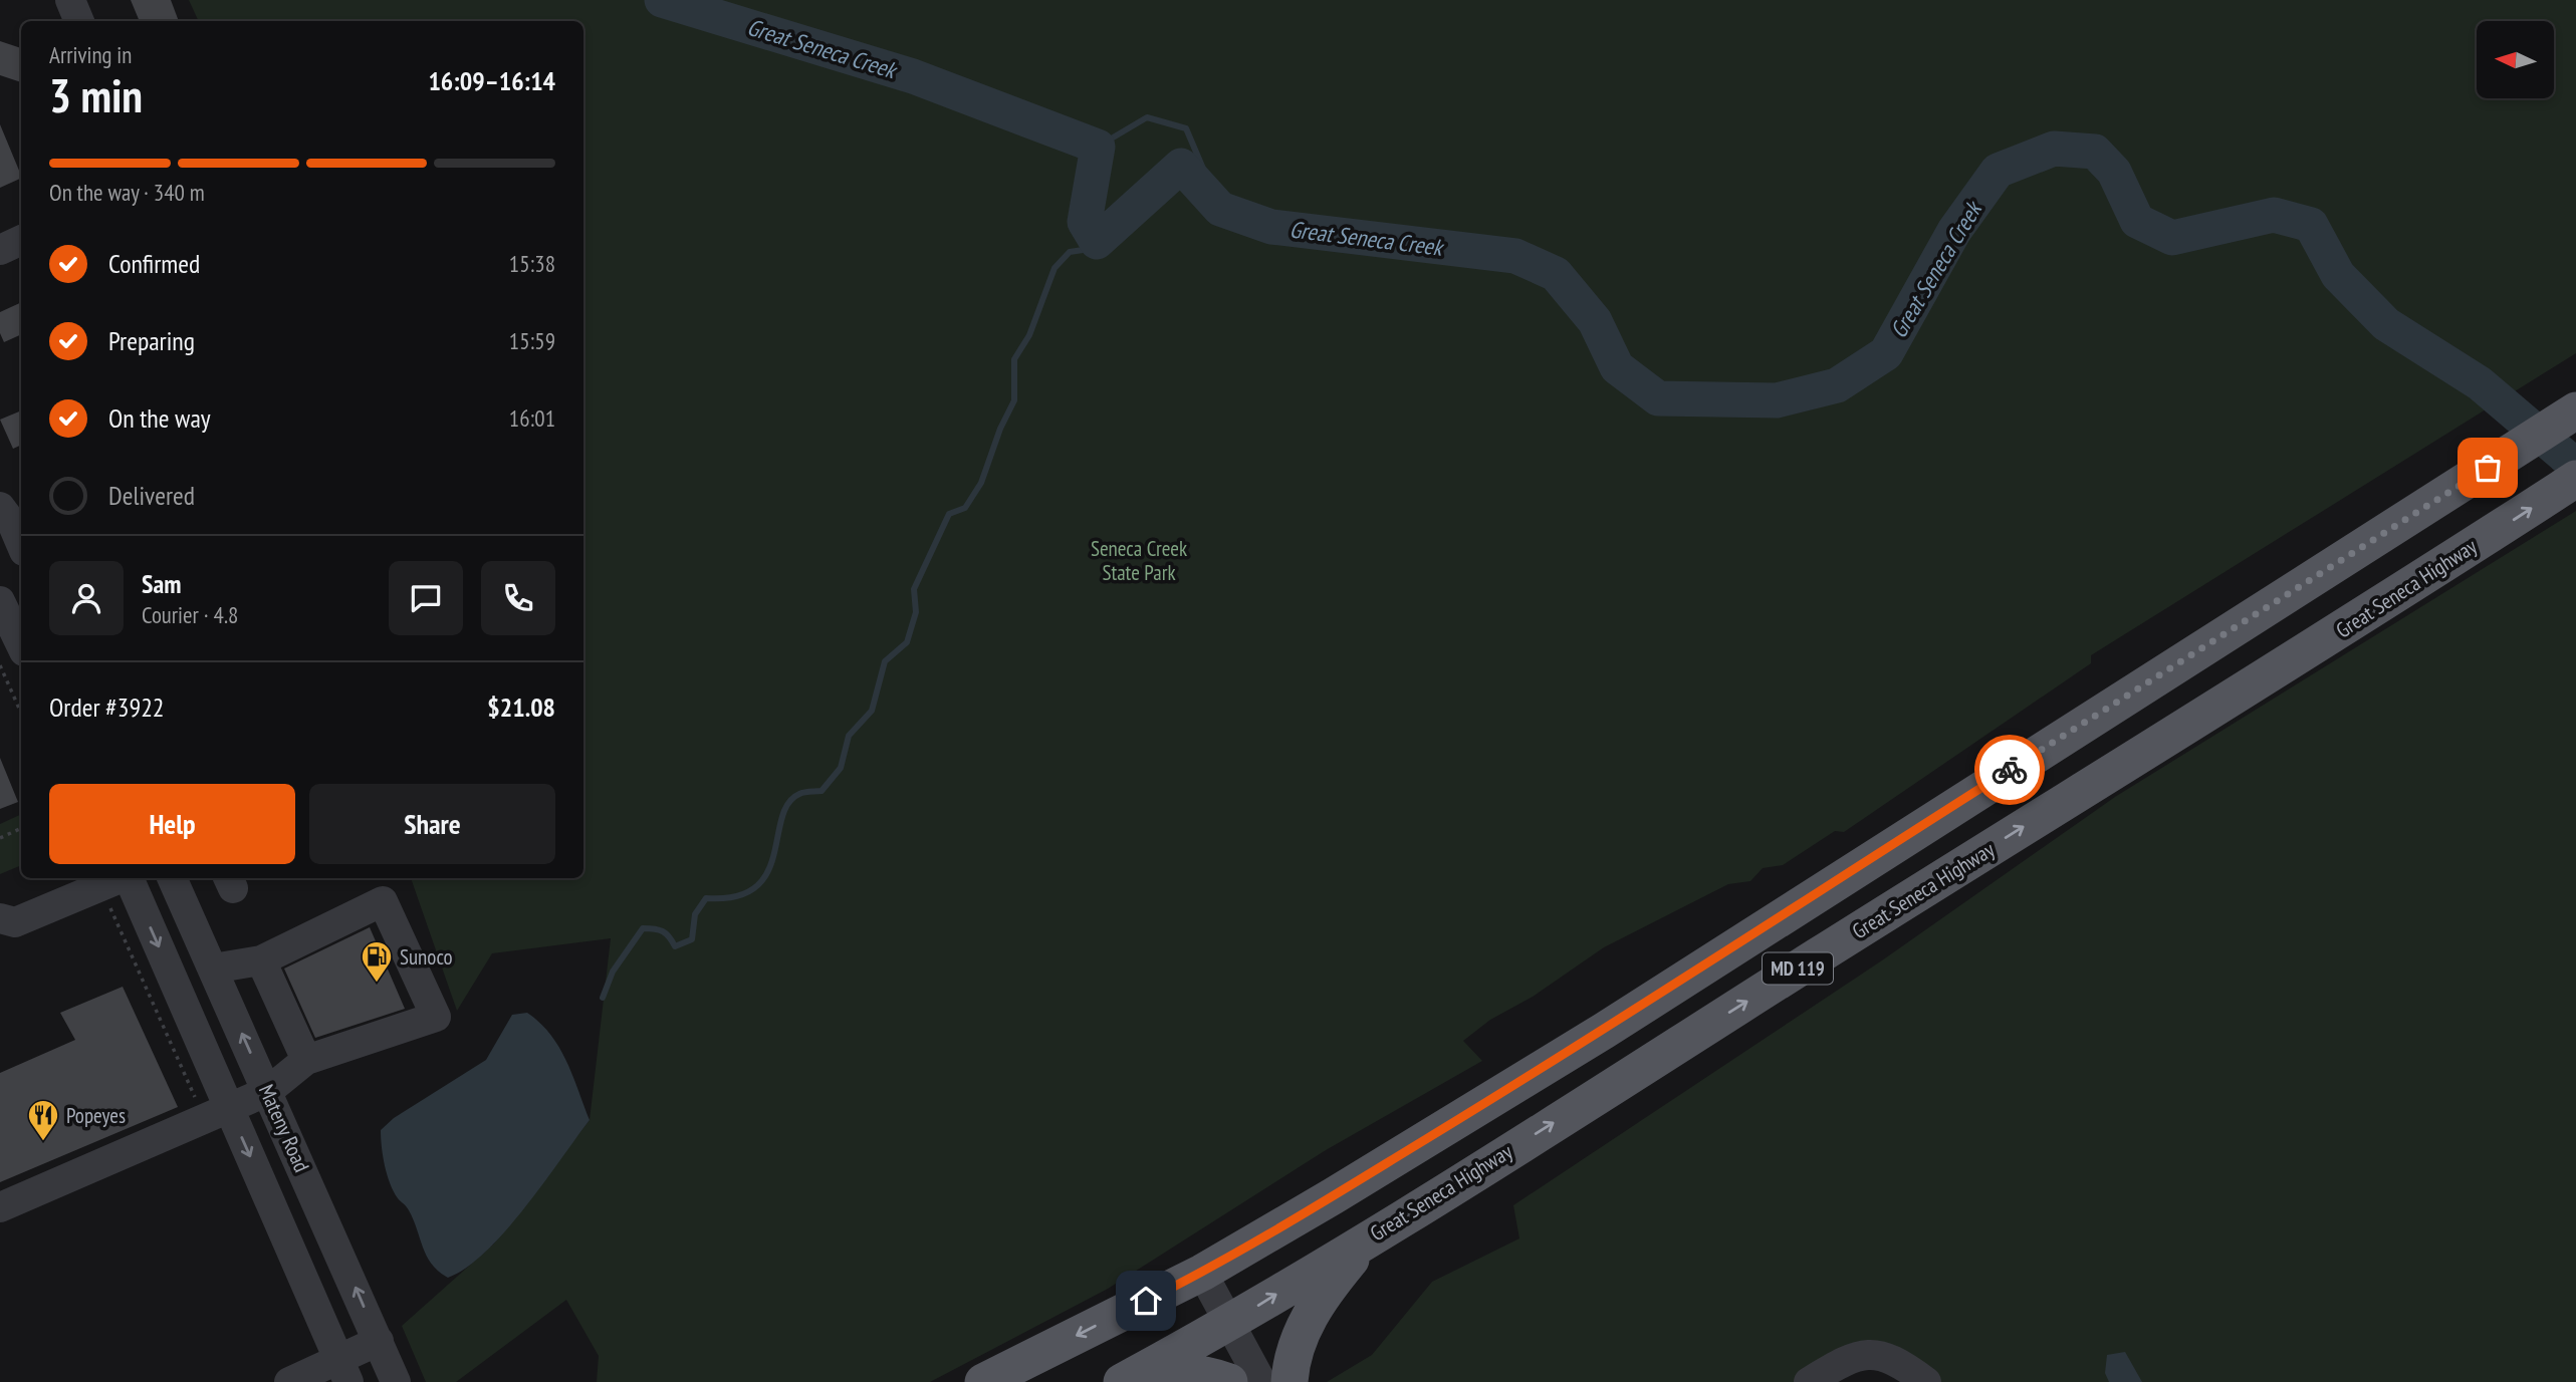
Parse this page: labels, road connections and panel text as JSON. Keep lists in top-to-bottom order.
{
  "streets": {
    "main road": ["Great Seneca Highway", "MD 119"],
    "street": ["Mateny Road"]
  },
  "water": ["Great Seneca Creek"],
  "parks": ["Seneca Creek State Park"],
  "places": {
    "fuel station": ["Sunoco"],
    "restaurant": ["Popeyes"]
  },
  "north": "left",
  "page": {
    "heading": ["3 min", "Arriving in", "16:09–16:14"],
    "panel": [
      "Sam",
      "Courier · 4.8",
      "Order #3922",
      "$21.08"
    ],
    "bar": "On the way · 340 m",
    "list": [
      ["Confirmed", "15:38"],
      ["Preparing", "15:59"],
      ["On the way", "16:01"],
      "Delivered"
    ],
    "buttons": ["Help", "Share"]
  }
}
